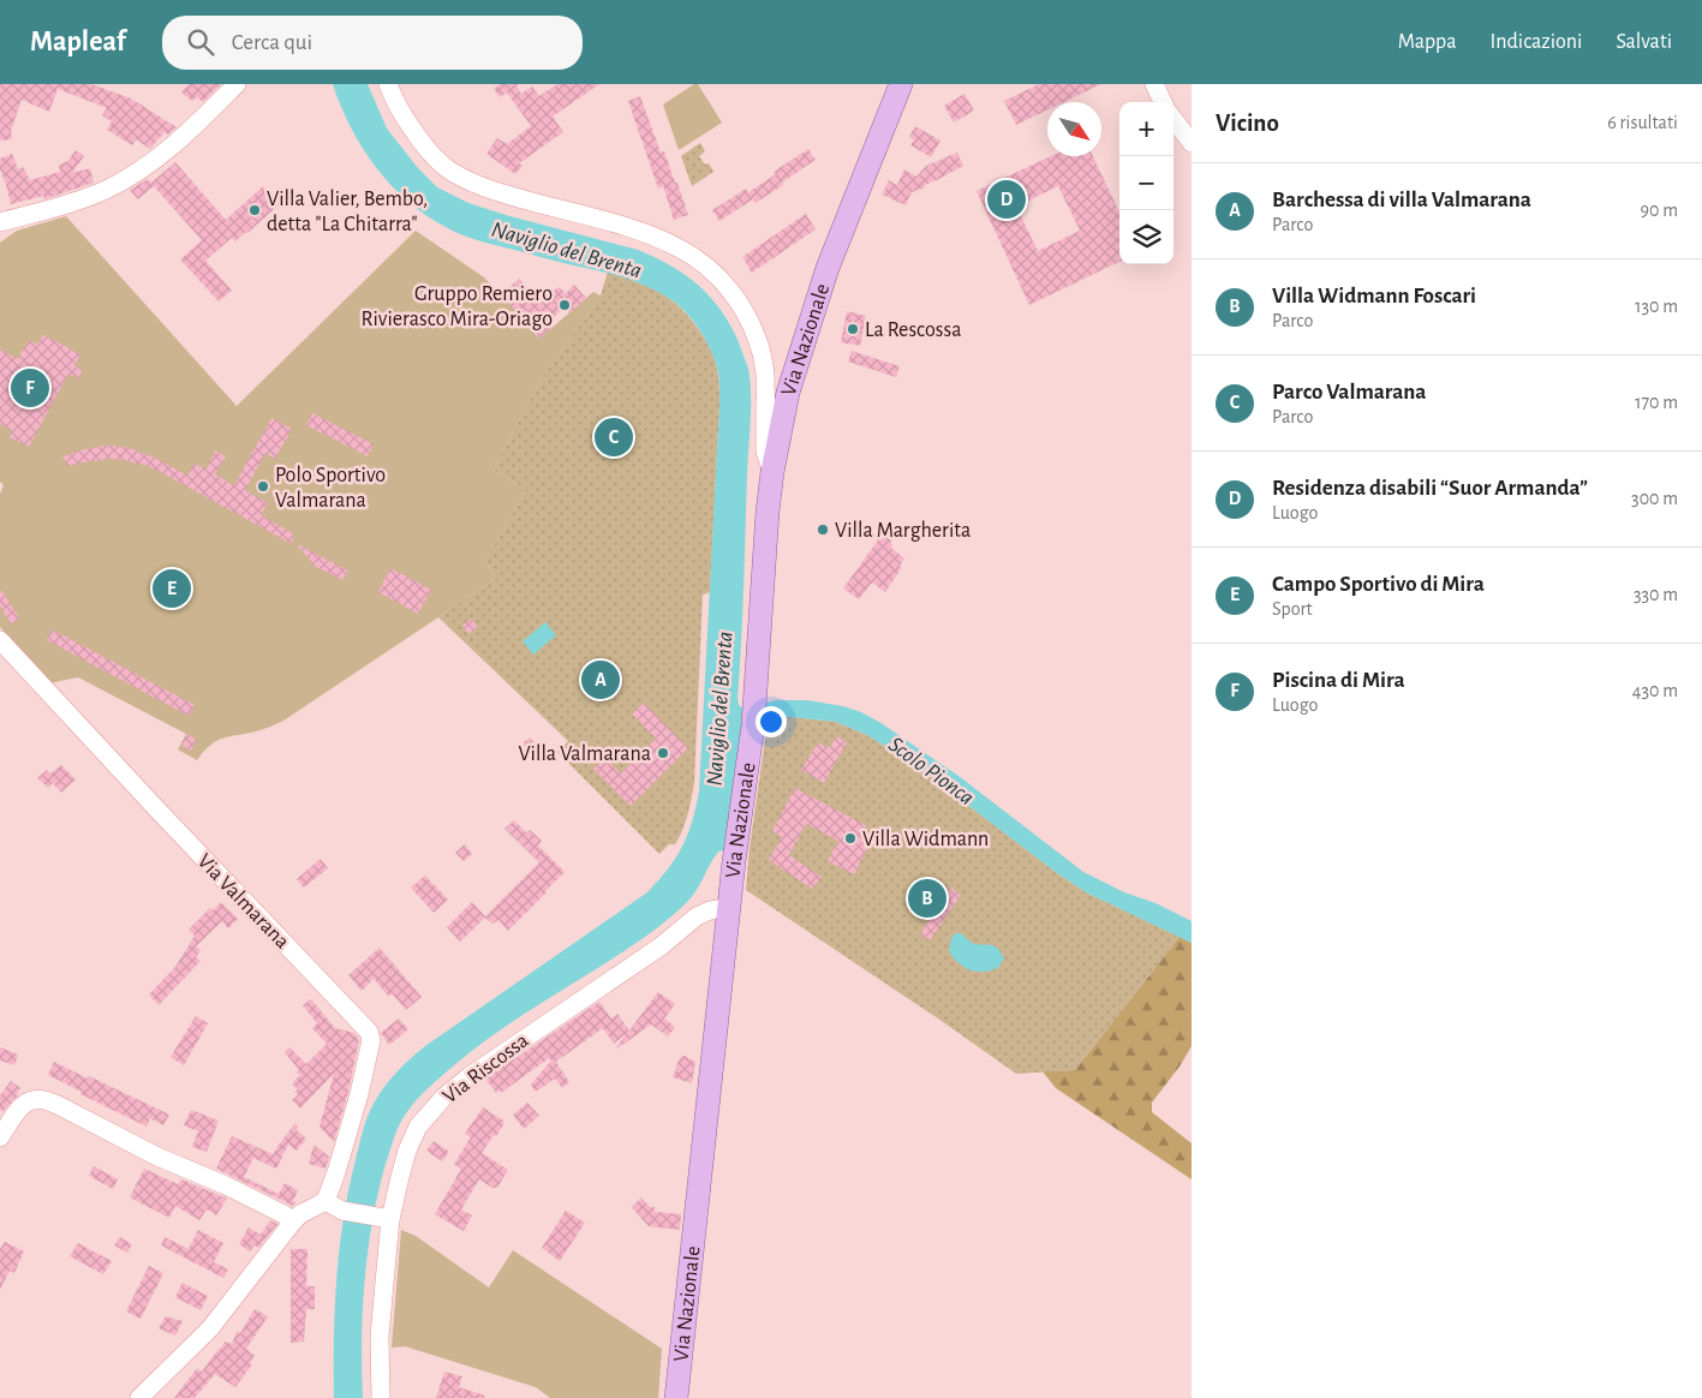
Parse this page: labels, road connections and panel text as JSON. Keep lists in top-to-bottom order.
{
  "streets": {
    "main road": ["Via Nazionale"],
    "street": ["Via Valmarana", "Via Riscossa"]
  },
  "crossings": [
    ["Via Nazionale", "Via Riscossa"]
  ],
  "water": ["Naviglio del Brenta", "Scolo Pionca"],
  "places": [
    "Villa Valier, Bembo, detta \"La Chitarra\"",
    "Gruppo Remiero Rivierasco Mira-Oriago",
    "La Rescossa",
    "Polo Sportivo Valmarana",
    "Villa Margherita",
    "Villa Valmarana",
    "Villa Widmann"
  ],
  "north": "bottom right",
  "page": {
    "header": "Mapleaf",
    "search": "Cerca qui",
    "nav": ["Mappa", "Indicazioni", "Salvati"],
    "heading": ["Vicino", "6 risultati"],
    "map_buttons": ["+", "−"],
    "list": [
      {
        "mark": "A",
        "name": "Barchessa di villa Valmarana",
        "note": "Parco",
        "value": "90 m"
      },
      {
        "mark": "B",
        "name": "Villa Widmann Foscari",
        "note": "Parco",
        "value": "130 m"
      },
      {
        "mark": "C",
        "name": "Parco Valmarana",
        "note": "Parco",
        "value": "170 m"
      },
      {
        "mark": "D",
        "name": "Residenza disabili “Suor Armanda”",
        "note": "Luogo",
        "value": "300 m"
      },
      {
        "mark": "E",
        "name": "Campo Sportivo di Mira",
        "note": "Sport",
        "value": "330 m"
      },
      {
        "mark": "F",
        "name": "Piscina di Mira",
        "note": "Luogo",
        "value": "430 m"
      }
    ],
    "pins": [
      "D",
      "F",
      "C",
      "E",
      "A",
      "B"
    ]
  }
}
